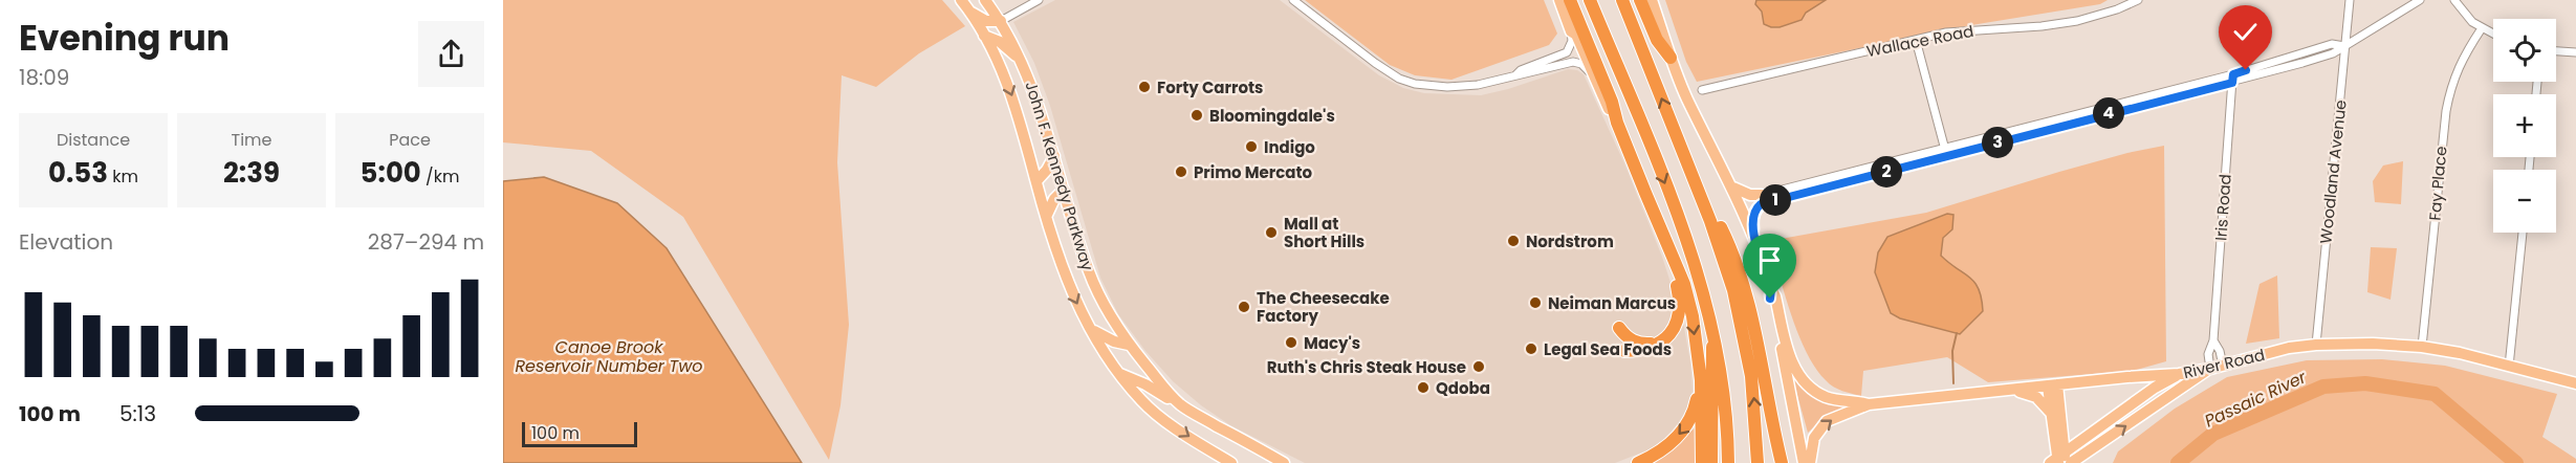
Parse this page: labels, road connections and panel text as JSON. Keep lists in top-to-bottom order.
{
  "streets": {
    "main road": ["John F. Kennedy Parkway", "River Road"],
    "street": [
      "Wallace Road",
      "Woodland Avenue",
      "Fay Place",
      "Iris Road"
    ]
  },
  "crossings": [
    ["Woodland Avenue", "River Road"],
    ["Fay Place", "River Road"],
    ["Iris Road", "River Road"]
  ],
  "water": ["Canoe Brook Reservoir Number Two", "Passaic River"],
  "places": [
    "Forty Carrots",
    "Bloomingdale's",
    "Indigo",
    "Primo Mercato",
    "Mall at Short Hills",
    "Nordstrom",
    "Neiman Marcus",
    "The Cheesecake Factory",
    "Macy's",
    "Legal Sea Foods",
    "Ruth's Chris Steak House",
    "Qdoba"
  ],
  "scale_bar": "100 m",
  "page": {
    "heading": ["Evening run", "18:09"],
    "map_buttons": ["+", "−"],
    "pins": [
      "4",
      "3",
      "2",
      "1"
    ],
    "stats": [
      ["Distance", "0.53 km"],
      ["Time", "2:39"],
      ["Pace", "5:00 /km"]
    ],
    "chart": ["Elevation", "287–294 m"],
    "list": [
      {
        "name": "100 m",
        "note": "5:13"
      }
    ],
    "scale": "100 m"
  }
}
